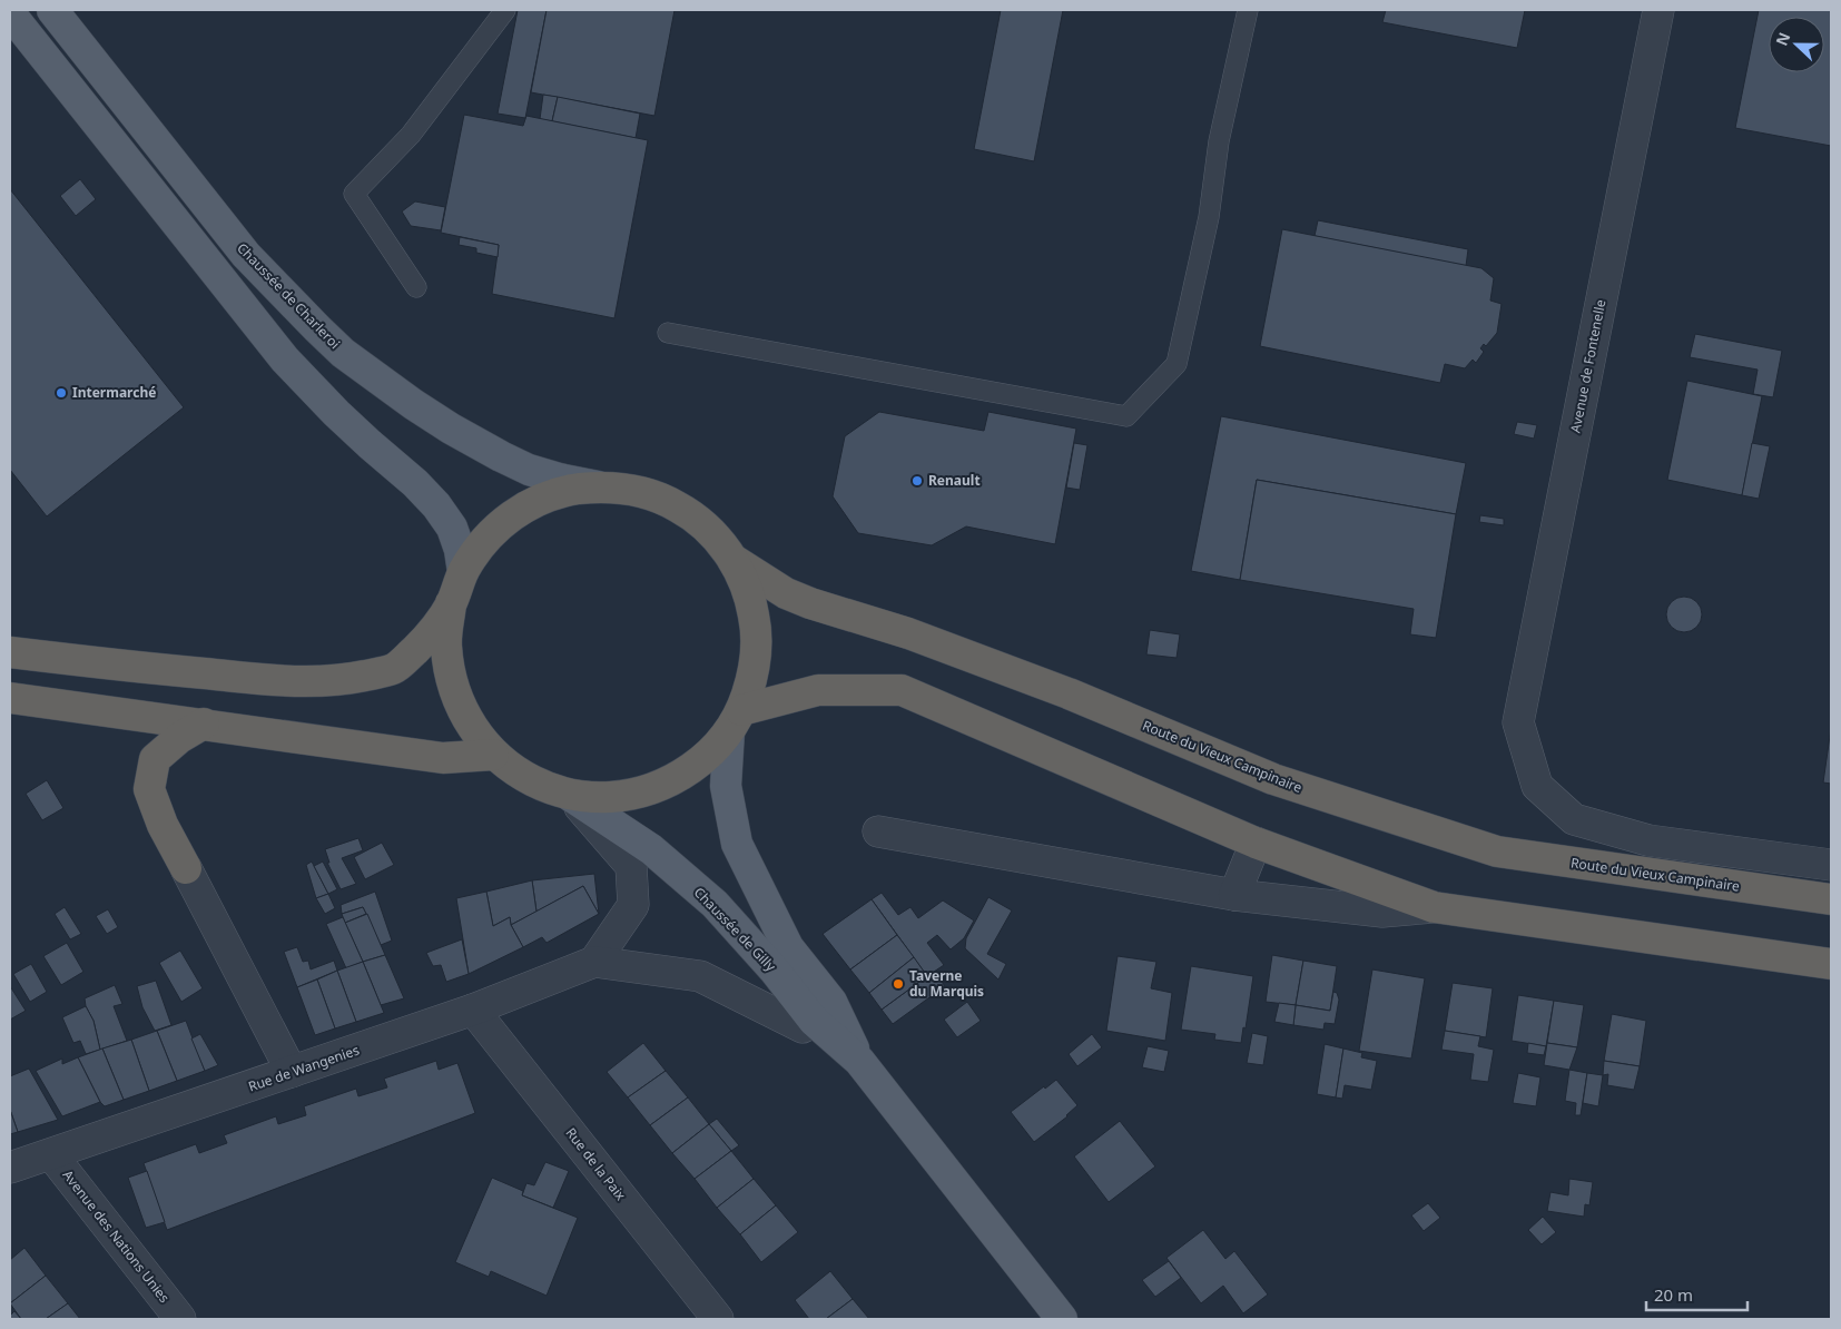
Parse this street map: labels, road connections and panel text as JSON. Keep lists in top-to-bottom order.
{
  "streets": {
    "highway": ["Route du Vieux Campinaire"],
    "main road": ["Chaussée de Charleroi", "Chaussée de Gilly"],
    "street": [
      "Avenue de Fontenelle",
      "Rue de Wangenies",
      "Rue de la Paix",
      "Avenue des Nations Unies"
    ]
  },
  "crossings": [
    ["Rue de Wangenies", "Rue de la Paix"],
    ["Rue de Wangenies", "Avenue des Nations Unies"]
  ],
  "places": ["Intermarché", "Renault", "Taverne du Marquis"],
  "scale_bar": "20 m",
  "north": "left"
}
